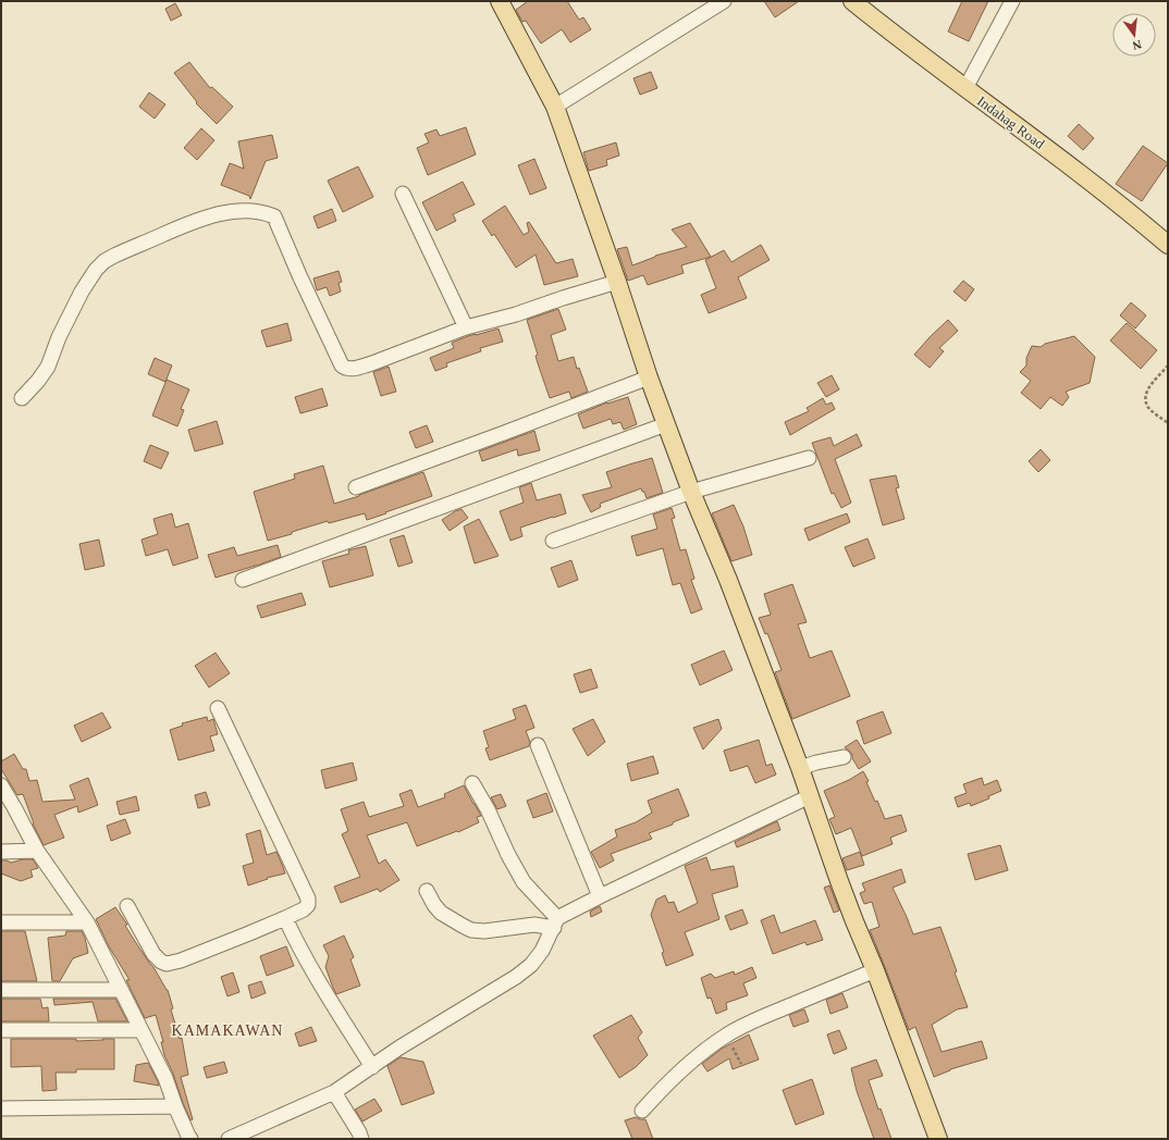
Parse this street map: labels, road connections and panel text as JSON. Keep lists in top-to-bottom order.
{
  "streets": {
    "main road": ["Indahag Road"]
  },
  "districts": ["KAMAKAWAN"],
  "north": "bottom"
}
